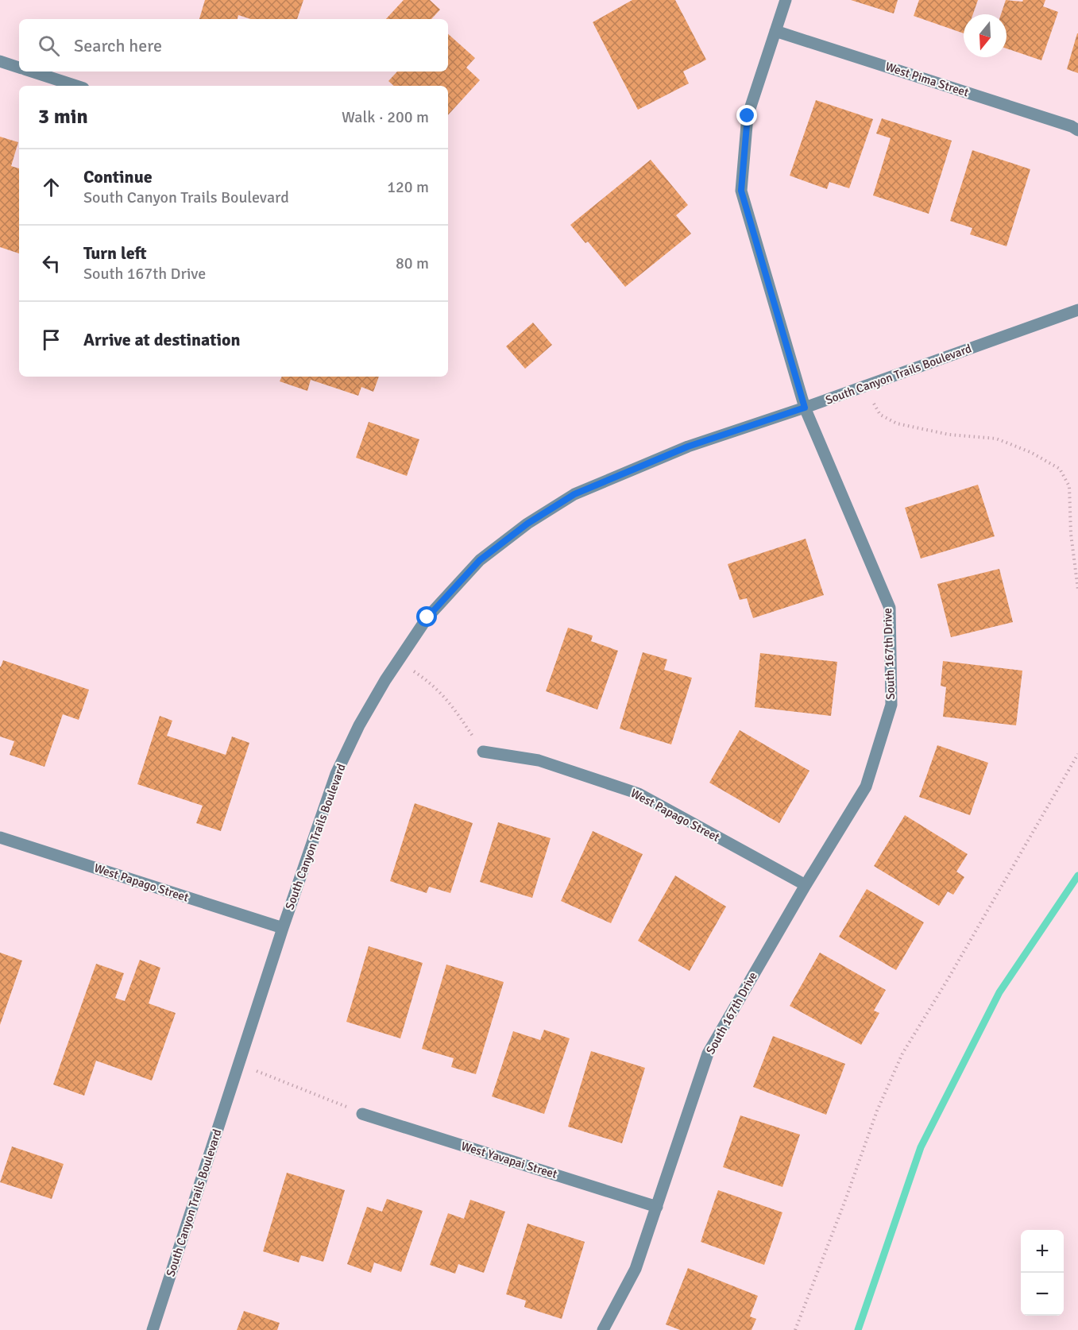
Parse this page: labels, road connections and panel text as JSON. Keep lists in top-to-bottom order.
{
  "streets": {
    "street": [
      "West Pima Street",
      "South Canyon Trails Boulevard",
      "South 167th Drive",
      "West Papago Street",
      "West Yavapai Street"
    ]
  },
  "crossings": [
    ["West Pima Street", "South 167th Drive"],
    ["South Canyon Trails Boulevard", "South 167th Drive"],
    ["South Canyon Trails Boulevard", "West Papago Street"],
    ["South 167th Drive", "West Papago Street"],
    ["South 167th Drive", "West Yavapai Street"]
  ],
  "north": "bottom",
  "page": {
    "search": "Search here",
    "heading": ["3 min", "Walk · 200 m"],
    "list": [
      ["Continue", "South Canyon Trails Boulevard", "120 m"],
      ["Turn left", "South 167th Drive", "80 m"],
      "Arrive at destination"
    ],
    "map_buttons": ["+", "−"]
  }
}
